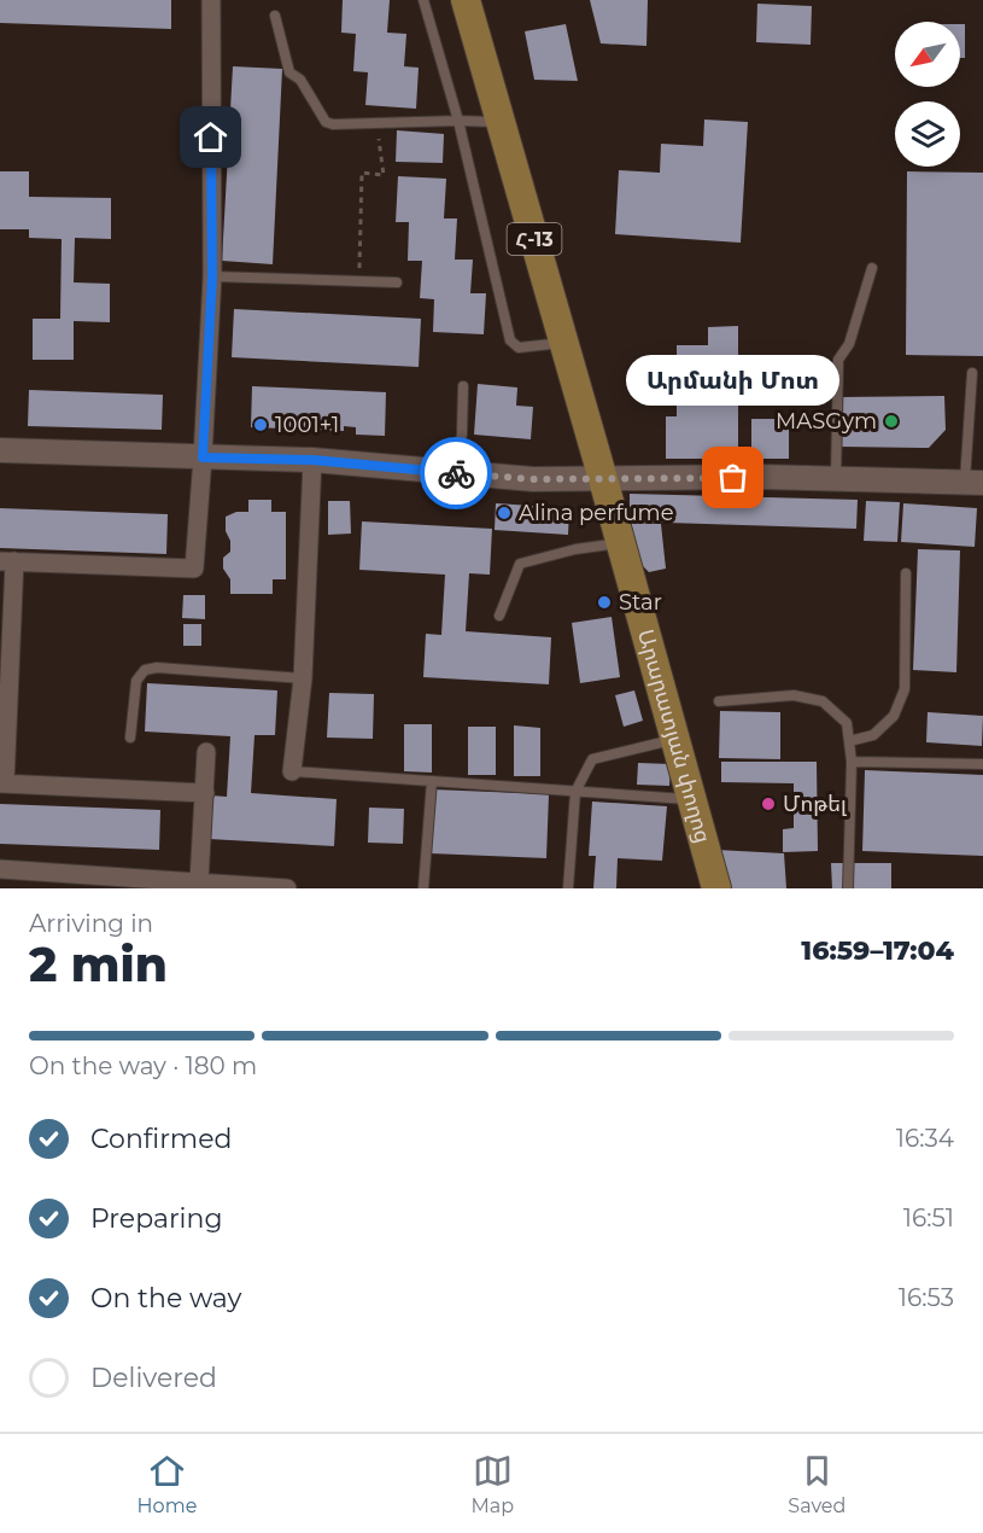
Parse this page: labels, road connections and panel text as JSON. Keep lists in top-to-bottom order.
{
  "streets": {
    "main road": ["Հ-13", "Արարատյան փողոց"]
  },
  "places": [
    "MASGym",
    "1001+1",
    "Արմանի Մոտ",
    "Alina perfume",
    "Star",
    "Մոթել"
  ],
  "north": "bottom left",
  "page": {
    "bubble": "Արմանի Մոտ",
    "heading": ["2 min", "Arriving in", "16:59–17:04"],
    "bar": "On the way · 180 m",
    "list": [
      ["Confirmed", "16:34"],
      ["Preparing", "16:51"],
      ["On the way", "16:53"],
      "Delivered"
    ],
    "tabs": ["Home", "Map", "Saved"]
  }
}
